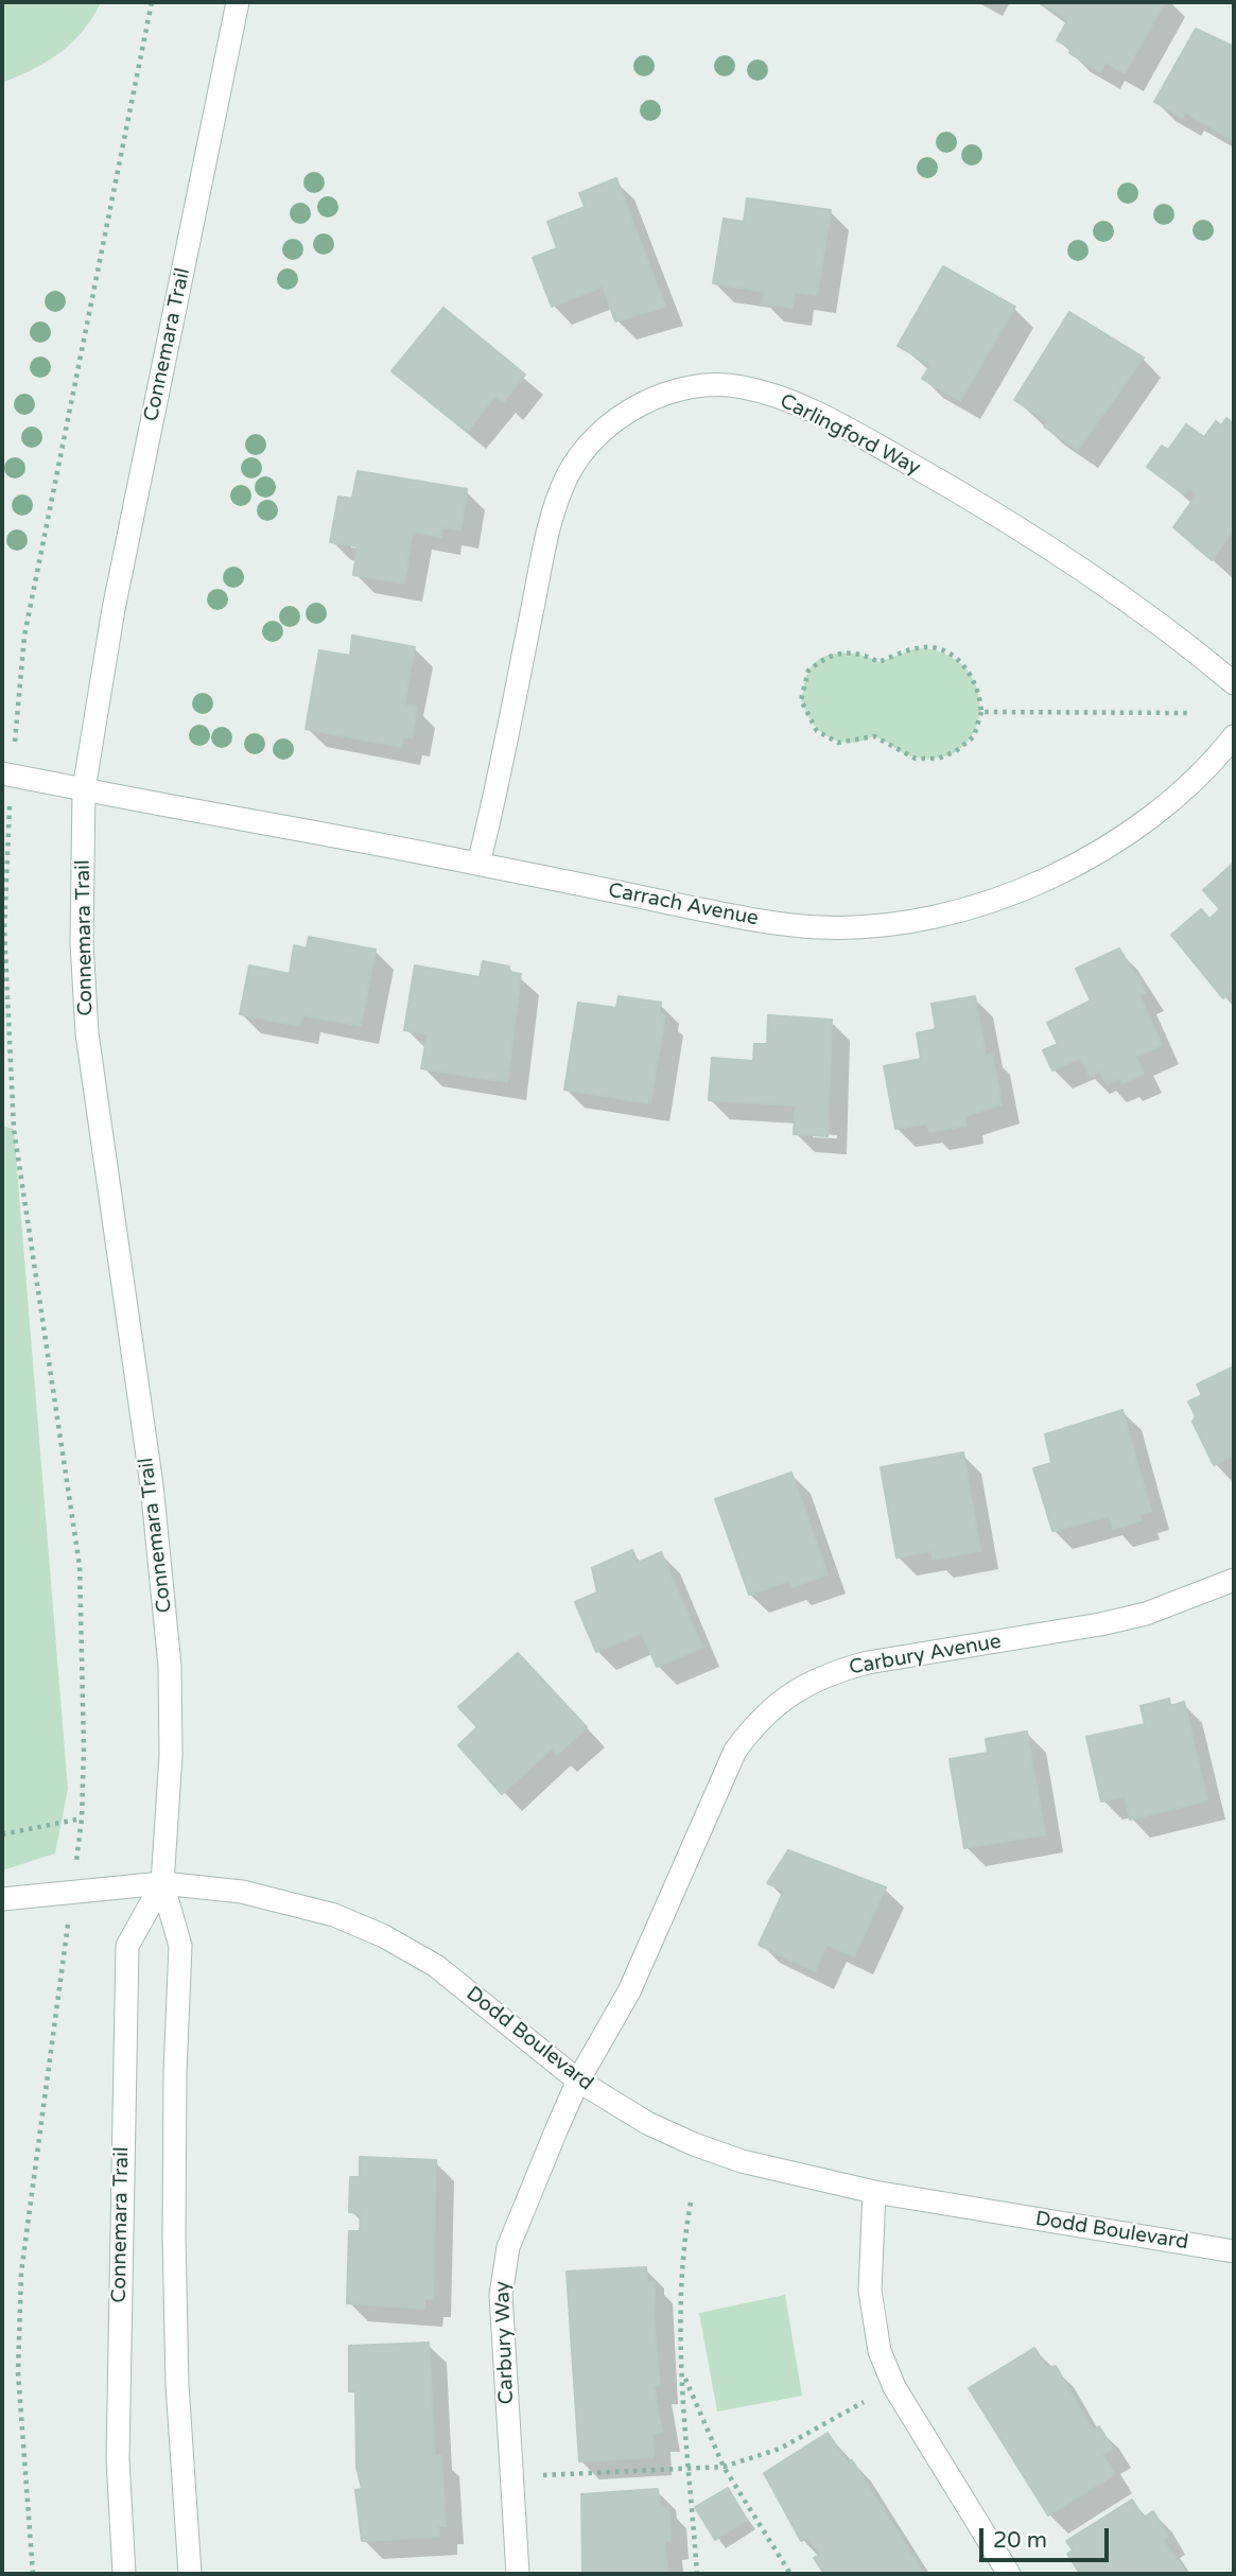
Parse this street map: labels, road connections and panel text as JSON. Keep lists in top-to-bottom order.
{
  "streets": {
    "street": [
      "Connemara Trail",
      "Carlingford Way",
      "Carrach Avenue",
      "Carbury Avenue",
      "Dodd Boulevard",
      "Carbury Way"
    ]
  },
  "crossings": [
    ["Connemara Trail", "Carrach Avenue"],
    ["Connemara Trail", "Dodd Boulevard"],
    ["Carlingford Way", "Carrach Avenue"],
    ["Carbury Avenue", "Dodd Boulevard"],
    ["Carbury Avenue", "Carbury Way"],
    ["Dodd Boulevard", "Carbury Way"]
  ],
  "scale_bar": "20 m"
}
